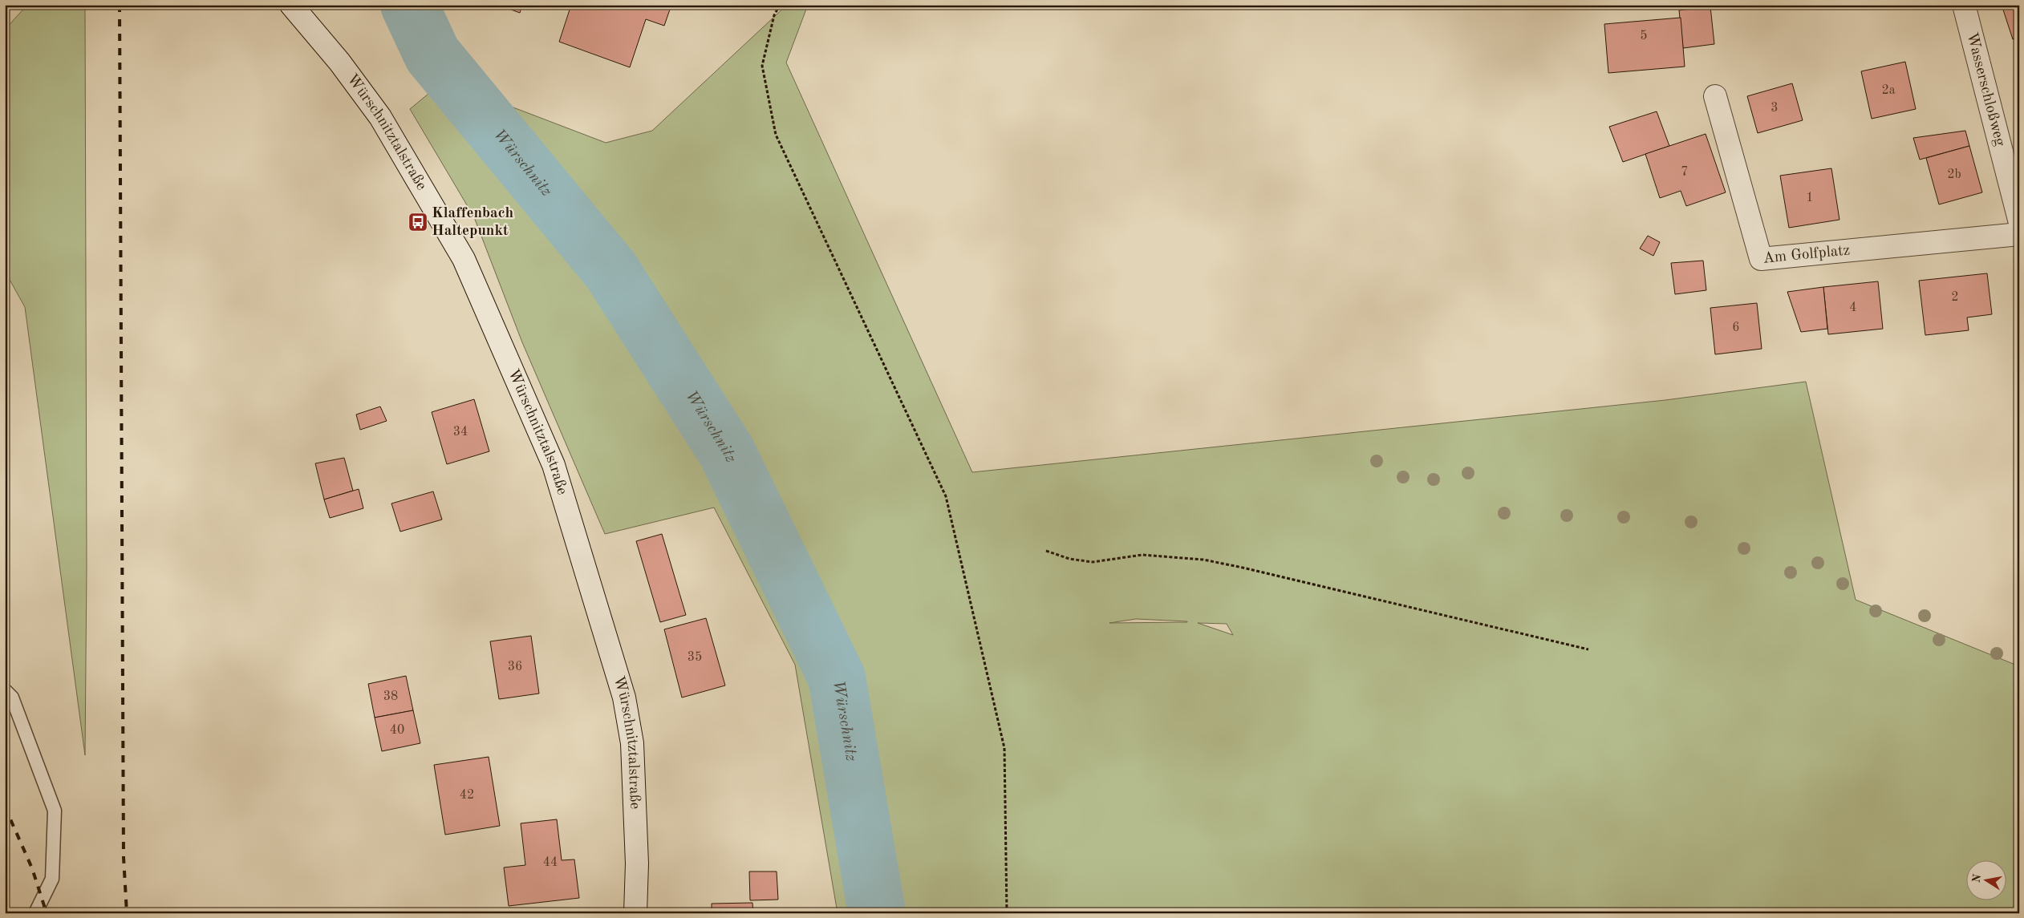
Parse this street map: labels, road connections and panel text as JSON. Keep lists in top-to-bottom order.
{
  "streets": {
    "main road": ["Wasserschloßweg", "Würschnitztalstraße", "Am Golfplatz"]
  },
  "water": ["Würschnitz"],
  "places": {
    "bus stop": ["Klaffenbach Haltepunkt"]
  },
  "house_numbers": [
    "5",
    "2a",
    "3",
    "7",
    "2b",
    "1",
    "2",
    "4",
    "6",
    "34",
    "35",
    "36",
    "38",
    "40",
    "42",
    "44"
  ],
  "north": "left"
}
